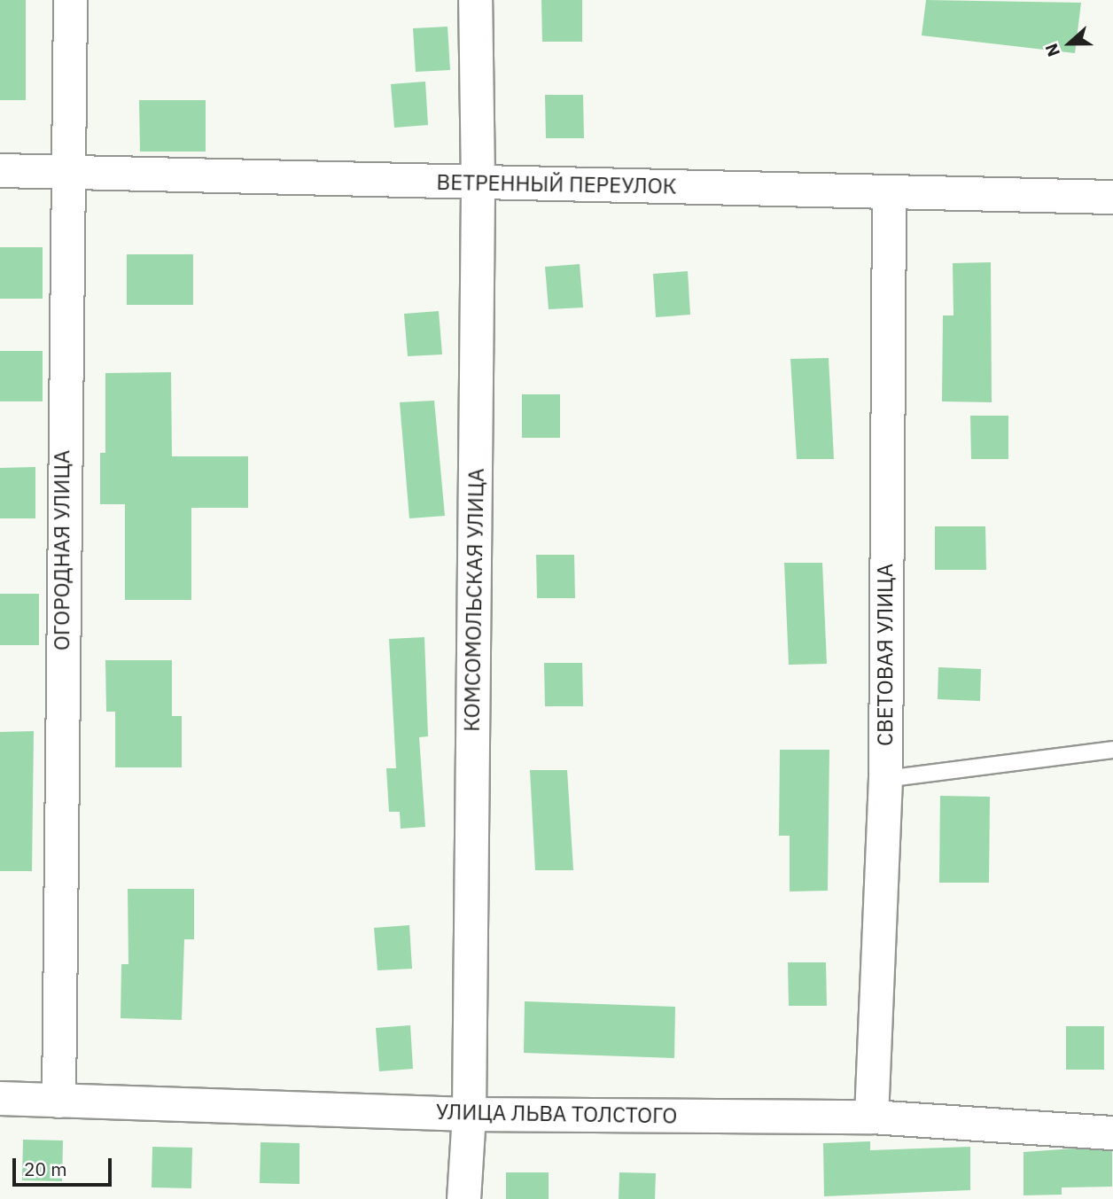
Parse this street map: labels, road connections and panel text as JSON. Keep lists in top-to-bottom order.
{
  "streets": {
    "street": [
      "ВЕТРЕННЫЙ ПЕРЕУЛОК",
      "ОГОРОДНАЯ УЛИЦА",
      "КОМСОМОЛЬСКАЯ УЛИЦА",
      "СВЕТОВАЯ УЛИЦА",
      "УЛИЦА ЛЬВА ТОЛСТОГО"
    ]
  },
  "crossings": [
    ["ВЕТРЕННЫЙ ПЕРЕУЛОК", "ОГОРОДНАЯ УЛИЦА"],
    ["ВЕТРЕННЫЙ ПЕРЕУЛОК", "КОМСОМОЛЬСКАЯ УЛИЦА"],
    ["ВЕТРЕННЫЙ ПЕРЕУЛОК", "СВЕТОВАЯ УЛИЦА"],
    ["ОГОРОДНАЯ УЛИЦА", "УЛИЦА ЛЬВА ТОЛСТОГО"],
    ["КОМСОМОЛЬСКАЯ УЛИЦА", "УЛИЦА ЛЬВА ТОЛСТОГО"],
    ["СВЕТОВАЯ УЛИЦА", "УЛИЦА ЛЬВА ТОЛСТОГО"]
  ],
  "scale_bar": "20 m",
  "north": "left"
}
